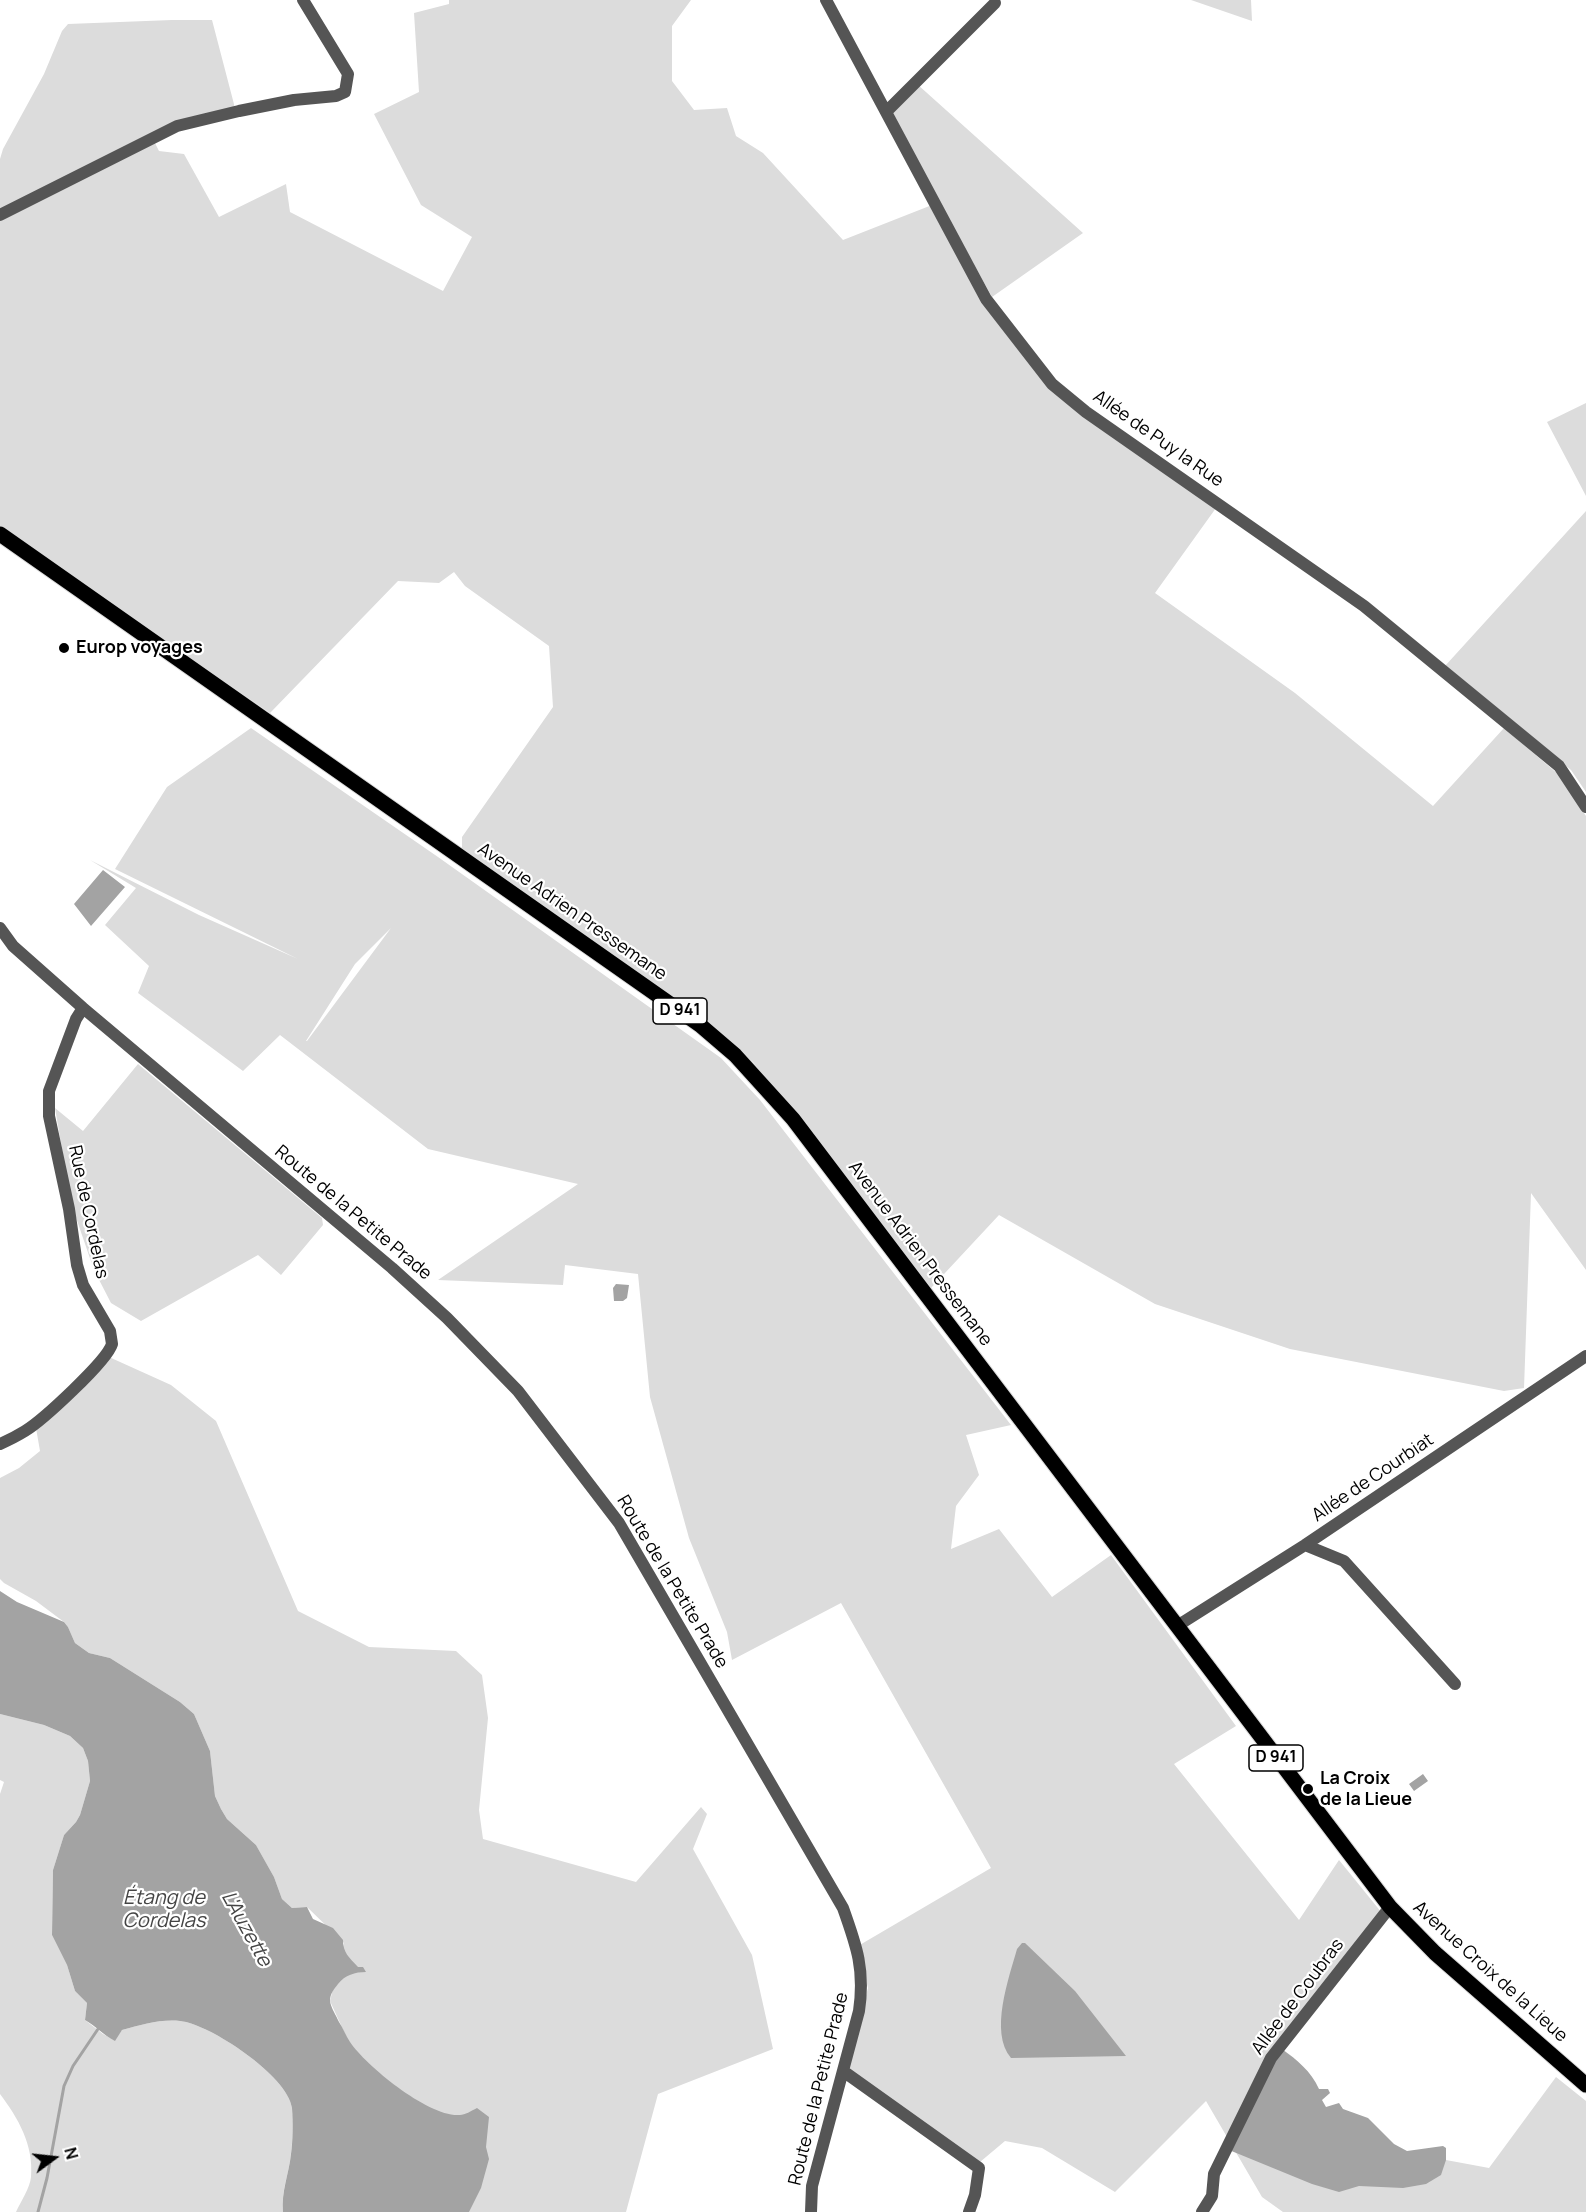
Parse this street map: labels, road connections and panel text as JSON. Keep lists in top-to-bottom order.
{
  "streets": {
    "main road": ["Avenue Adrien Pressemane", "D 941", "Avenue Croix de la Lieue"],
    "street": [
      "Allée de Puy la Rue",
      "Rue de Cordelas",
      "Route de la Petite Prade",
      "Allée de Courbiat",
      "Allée de Coubras"
    ]
  },
  "crossings": [
    ["Avenue Adrien Pressemane", "Allée de Courbiat"],
    ["Avenue Adrien Pressemane", "Avenue Croix de la Lieue"],
    ["Rue de Cordelas", "Route de la Petite Prade"],
    ["Allée de Courbiat", "Avenue Croix de la Lieue"],
    ["Avenue Croix de la Lieue", "Allée de Coubras"]
  ],
  "water": ["Étang de Cordelas", "L'Auzette"],
  "places": ["Europ voyages", "La Croix de la Lieue"],
  "north": "right"
}
